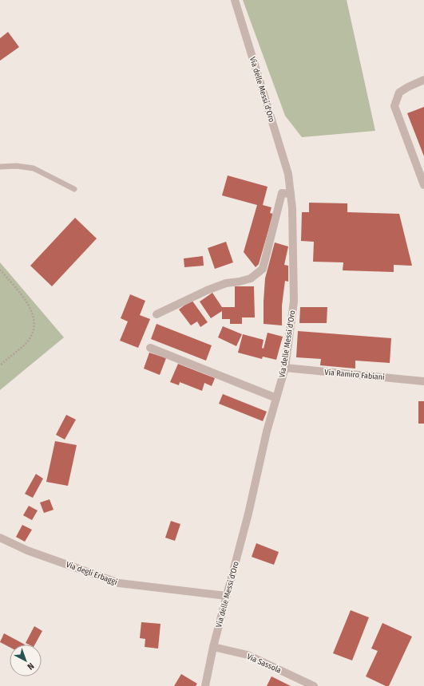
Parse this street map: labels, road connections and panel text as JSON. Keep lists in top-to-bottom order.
{
  "streets": {
    "street": [
      "Via delle Messi d'Oro",
      "Via Ramiro Fabiani",
      "Via degli Erbaggi",
      "Via Sassola"
    ]
  },
  "crossings": [
    ["Via delle Messi d'Oro", "Via Ramiro Fabiani"],
    ["Via delle Messi d'Oro", "Via degli Erbaggi"],
    ["Via delle Messi d'Oro", "Via Sassola"]
  ],
  "north": "bottom right"
}
